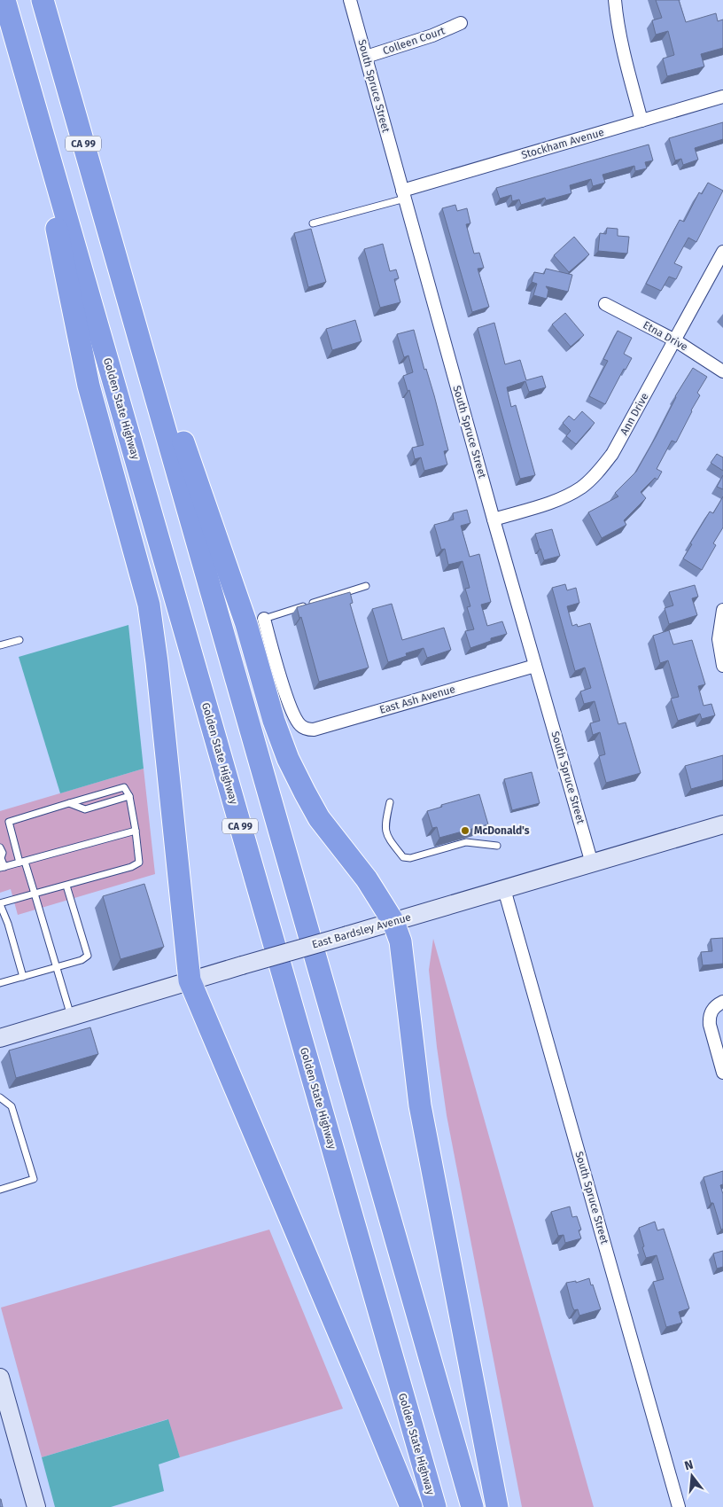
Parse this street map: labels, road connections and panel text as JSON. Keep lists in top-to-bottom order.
{
  "streets": {
    "highway": ["CA 99", "Golden State Highway"],
    "main road": ["East Bardsley Avenue"],
    "street": [
      "Colleen Court",
      "South Spruce Street",
      "Stockham Avenue",
      "Etna Drive",
      "Ann Drive",
      "East Ash Avenue"
    ]
  },
  "crossings": [
    ["Colleen Court", "South Spruce Street"],
    ["South Spruce Street", "Stockham Avenue"],
    ["South Spruce Street", "Ann Drive"],
    ["South Spruce Street", "East Ash Avenue"],
    ["South Spruce Street", "East Bardsley Avenue"],
    ["Etna Drive", "Ann Drive"]
  ],
  "places": ["McDonald's"],
  "north": "top"
}
